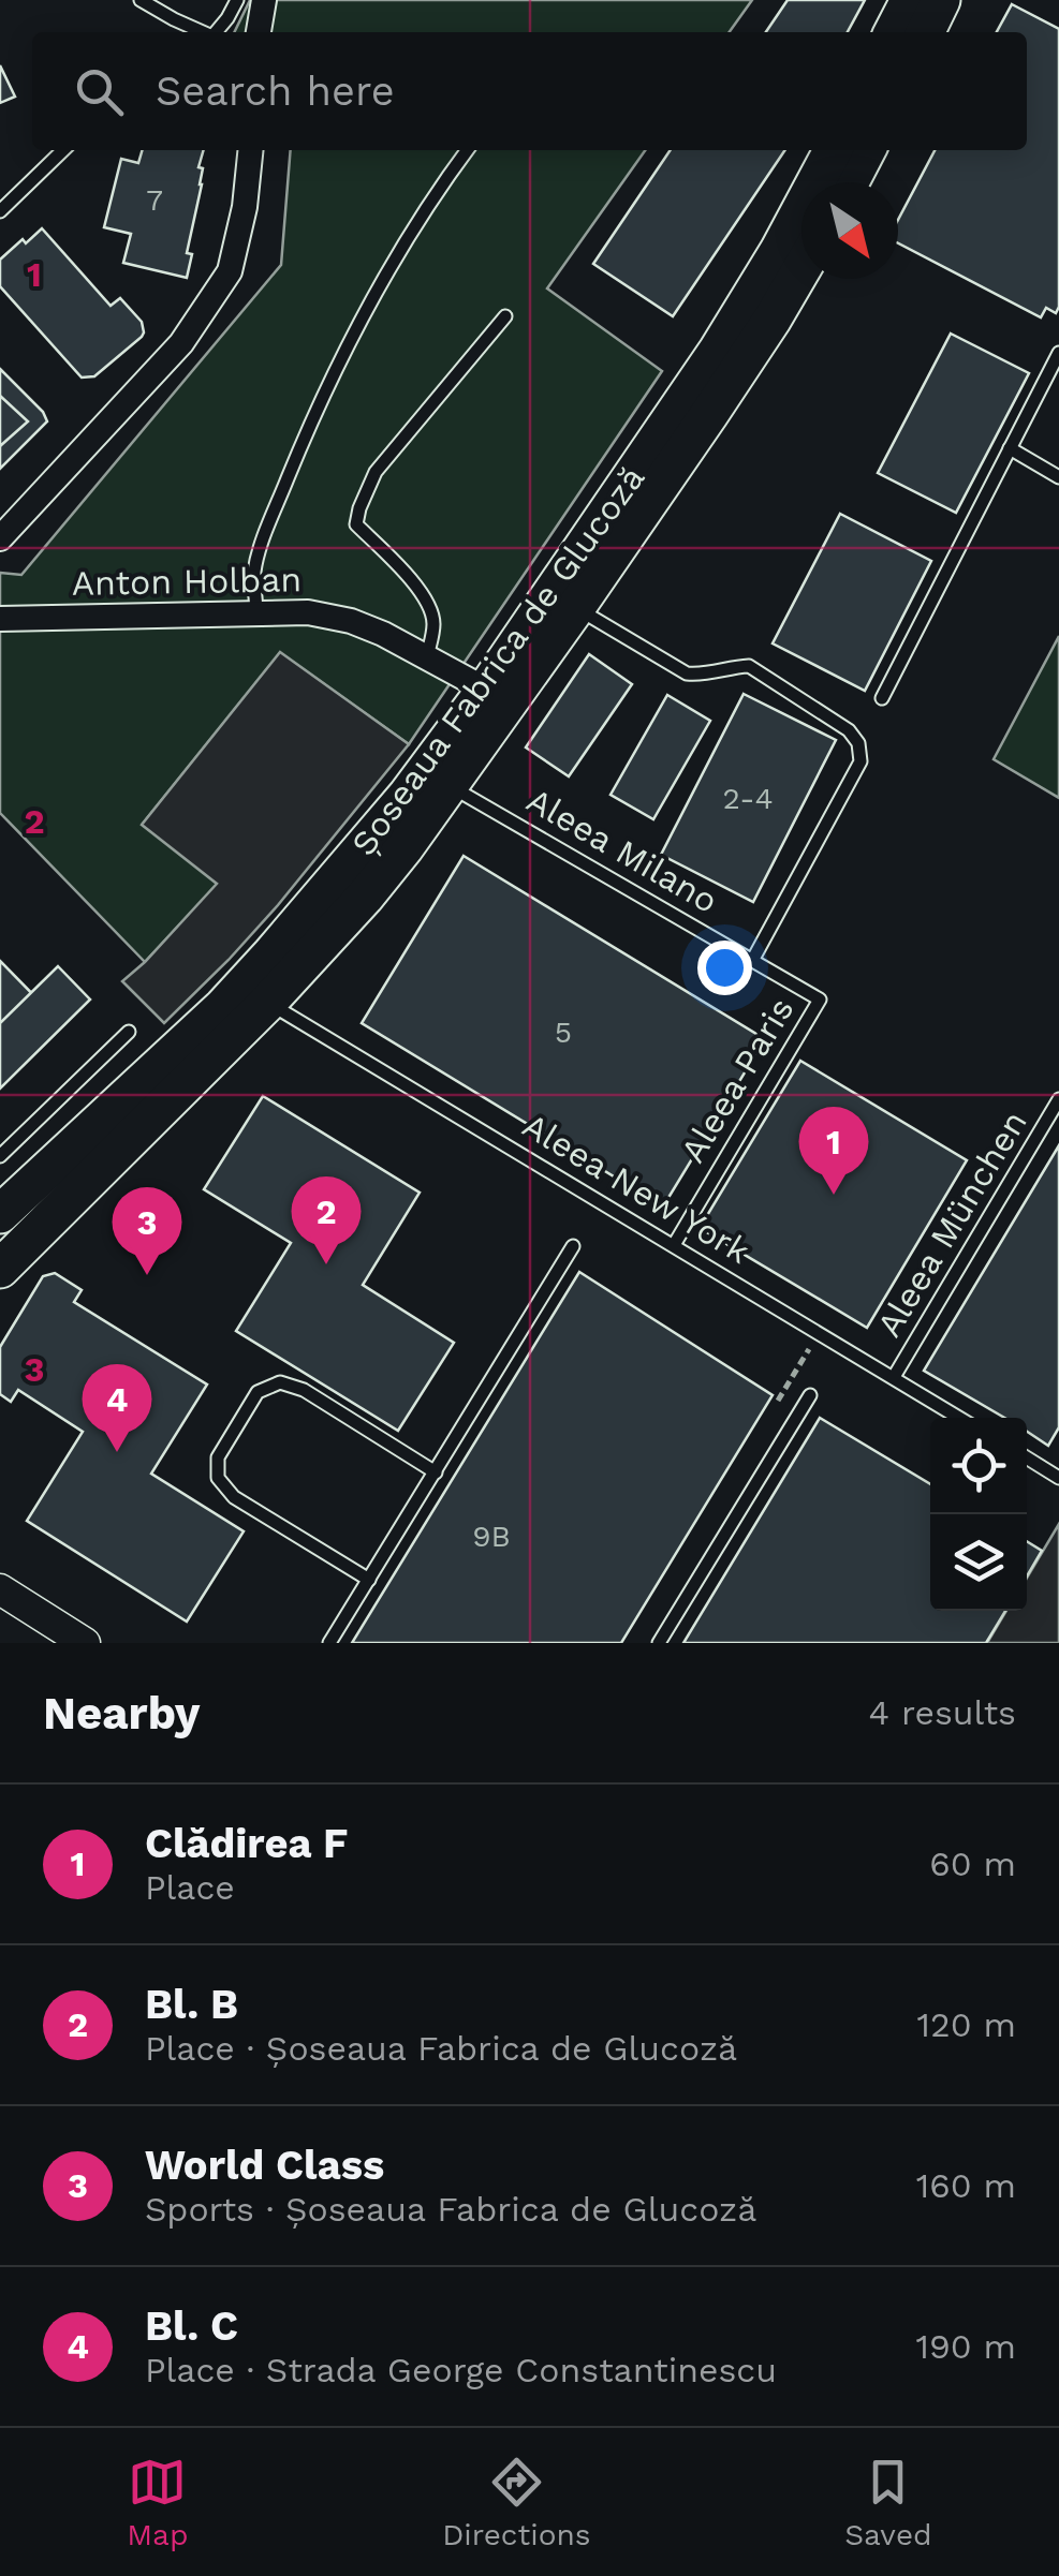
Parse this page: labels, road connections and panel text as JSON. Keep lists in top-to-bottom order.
{
  "streets": {
    "main road": ["Șoseaua Fabrica de Glucoză"],
    "street": ["Anton Holban"],
    "lane": [
      "Aleea Milano",
      "Aleea Paris",
      "Aleea New York",
      "Aleea München"
    ]
  },
  "crossings": [
    ["Anton Holban", "Șoseaua Fabrica de Glucoză"],
    ["Șoseaua Fabrica de Glucoză", "Aleea Milano"],
    ["Șoseaua Fabrica de Glucoză", "Aleea New York"],
    ["Aleea Milano", "Aleea Paris"],
    ["Aleea Paris", "Aleea New York"],
    ["Aleea New York", "Aleea München"]
  ],
  "house_numbers": [
    "7",
    "2-4",
    "5",
    "9B"
  ],
  "north": "bottom right",
  "page": {
    "search": "Search here",
    "pins": [
      "1",
      "2",
      "3",
      "4"
    ],
    "heading": ["Nearby", "4 results"],
    "list": [
      {
        "mark": "1",
        "name": "Clădirea F",
        "note": "Place",
        "value": "60 m"
      },
      {
        "mark": "2",
        "name": "Bl. B",
        "note": "Place · Șoseaua Fabrica de Glucoză",
        "value": "120 m"
      },
      {
        "mark": "3",
        "name": "World Class",
        "note": "Sports · Șoseaua Fabrica de Glucoză",
        "value": "160 m"
      },
      {
        "mark": "4",
        "name": "Bl. C",
        "note": "Place · Strada George Constantinescu",
        "value": "190 m"
      }
    ],
    "nav": ["Map", "Directions", "Saved"]
  },
  "grid": {
    "rows": ["1", "2", "3"]
  }
}
